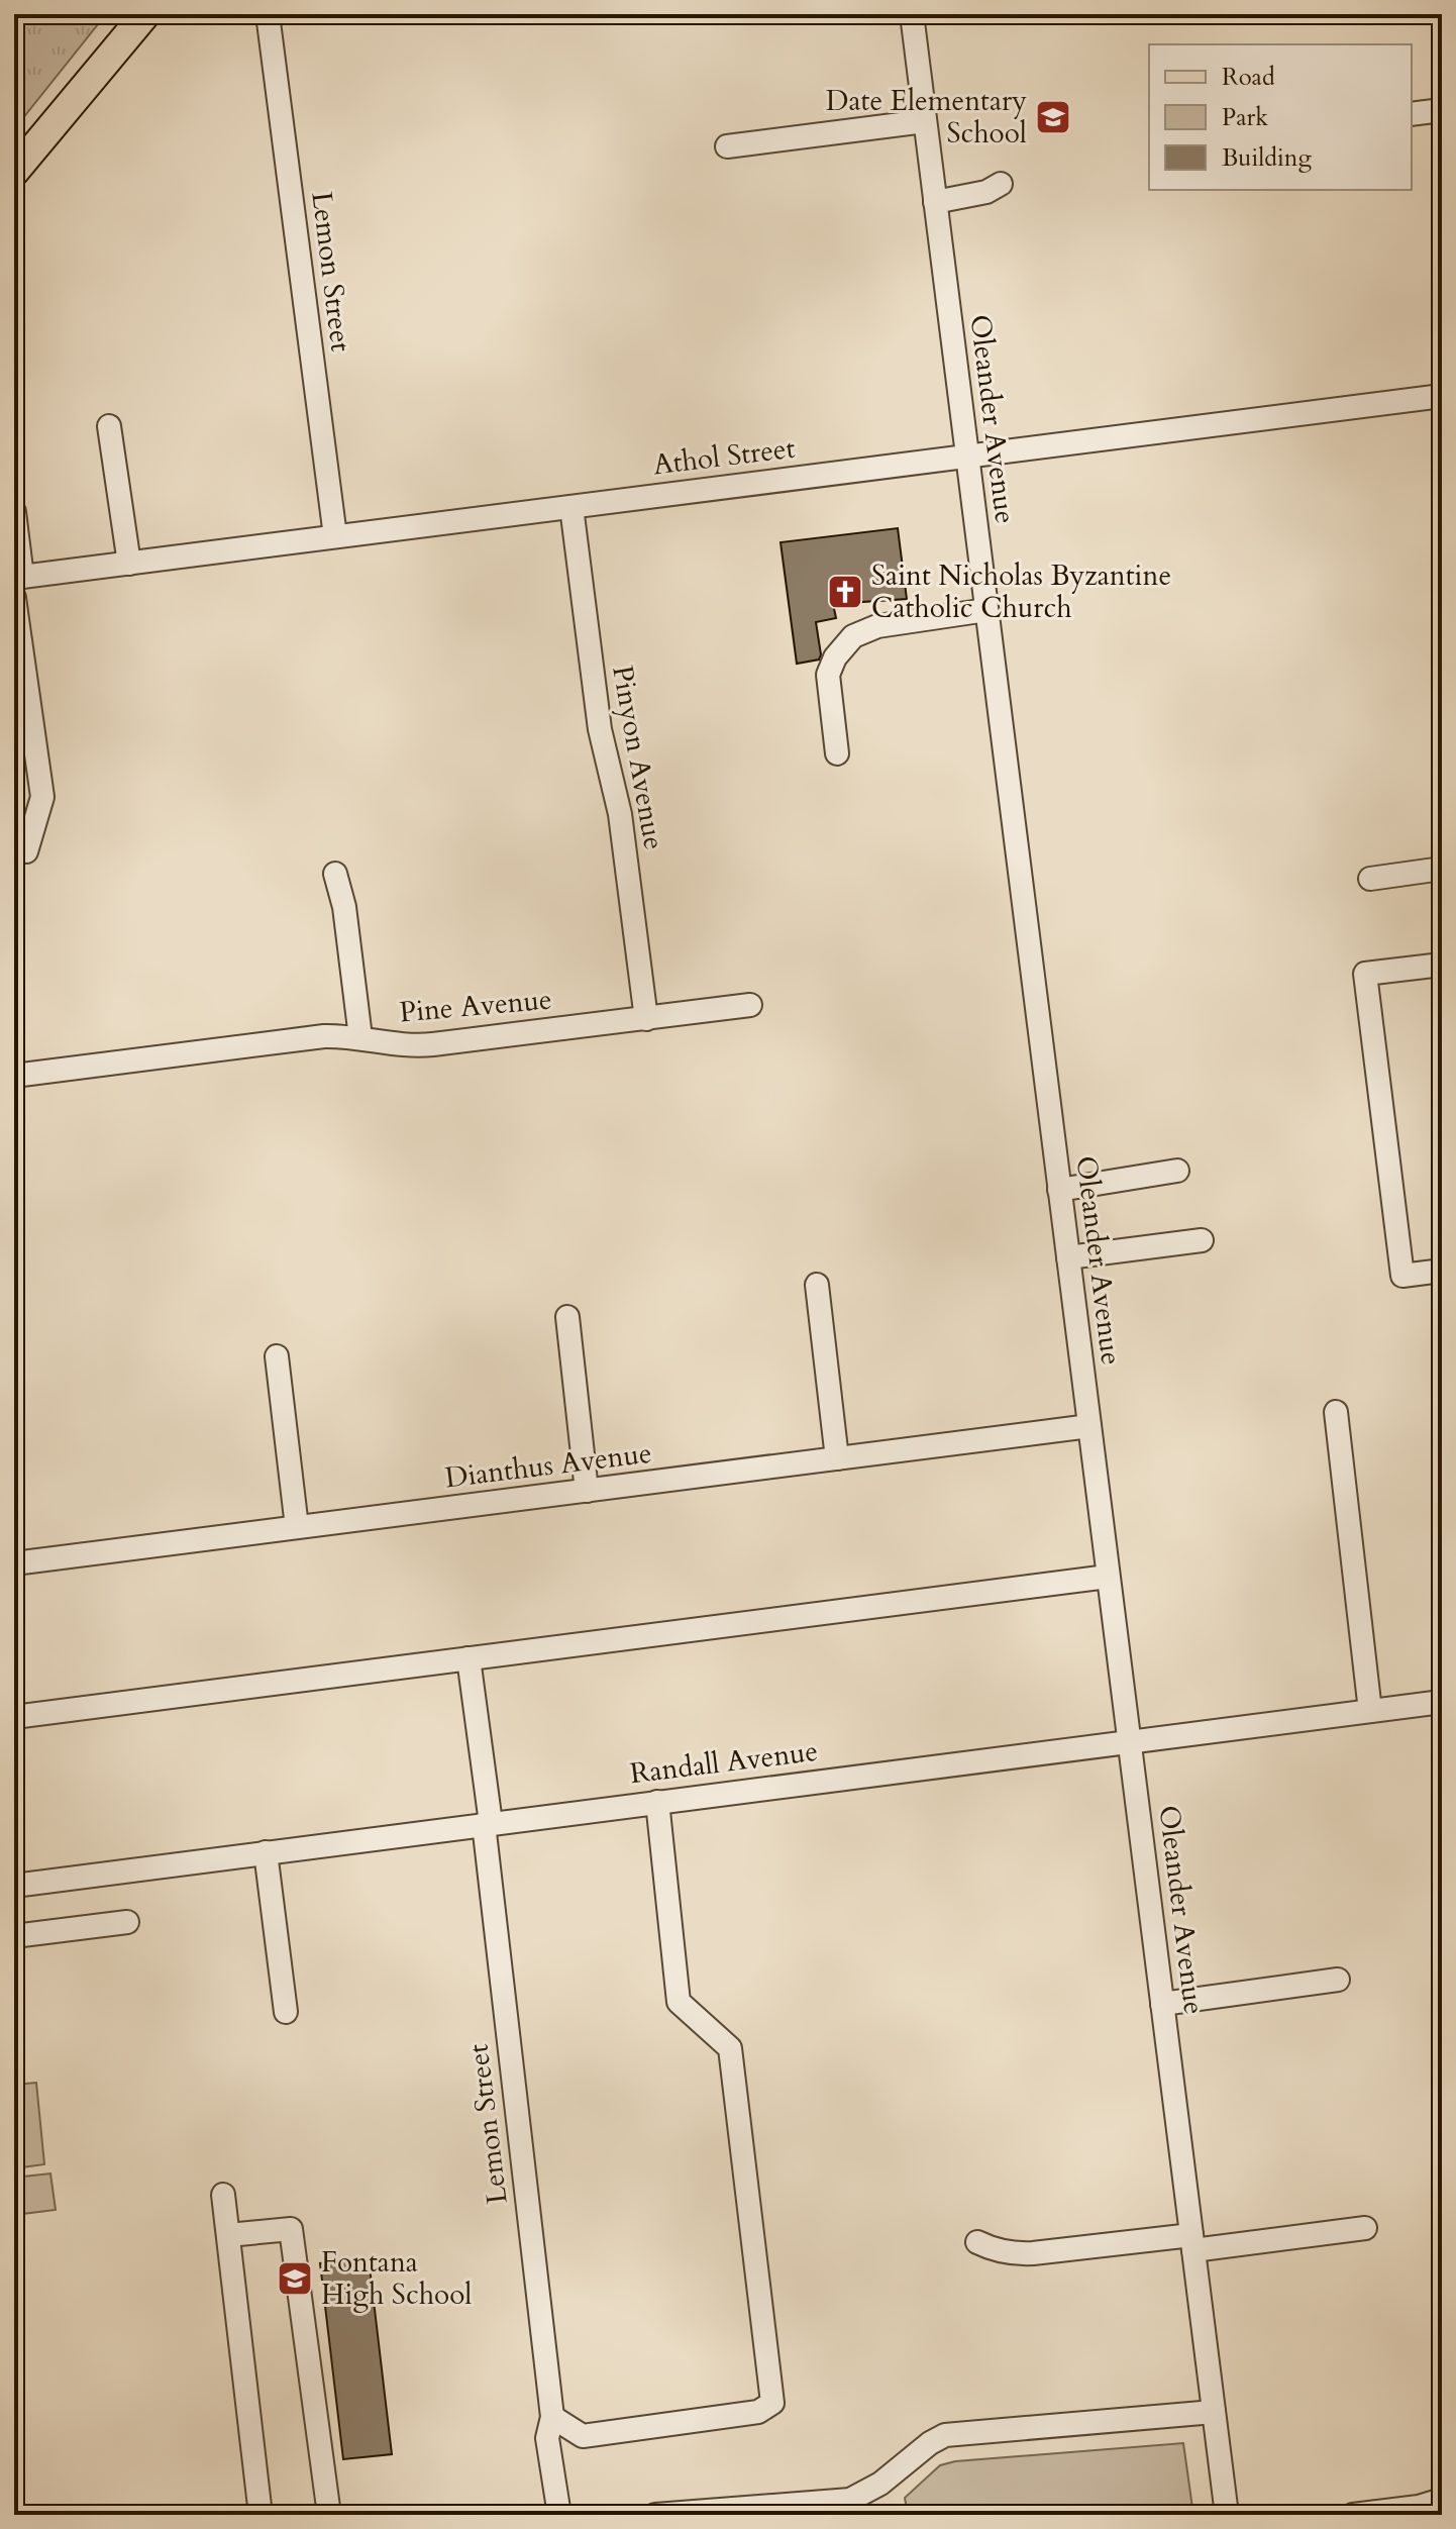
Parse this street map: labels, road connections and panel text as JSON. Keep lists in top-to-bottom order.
{
  "streets": {
    "street": [
      "Lemon Street",
      "Oleander Avenue",
      "Athol Street",
      "Pinyon Avenue",
      "Pine Avenue",
      "Dianthus Avenue",
      "Randall Avenue"
    ]
  },
  "crossings": [
    ["Lemon Street", "Athol Street"],
    ["Lemon Street", "Randall Avenue"],
    ["Oleander Avenue", "Athol Street"],
    ["Oleander Avenue", "Dianthus Avenue"],
    ["Oleander Avenue", "Randall Avenue"],
    ["Athol Street", "Pinyon Avenue"],
    ["Pinyon Avenue", "Pine Avenue"]
  ],
  "places": {
    "school or university": ["Date Elementary School", "Fontana High School"],
    "church": ["Saint Nicholas Byzantine Catholic Church"]
  },
  "legend": ["Road", "Park", "Building"]
}
